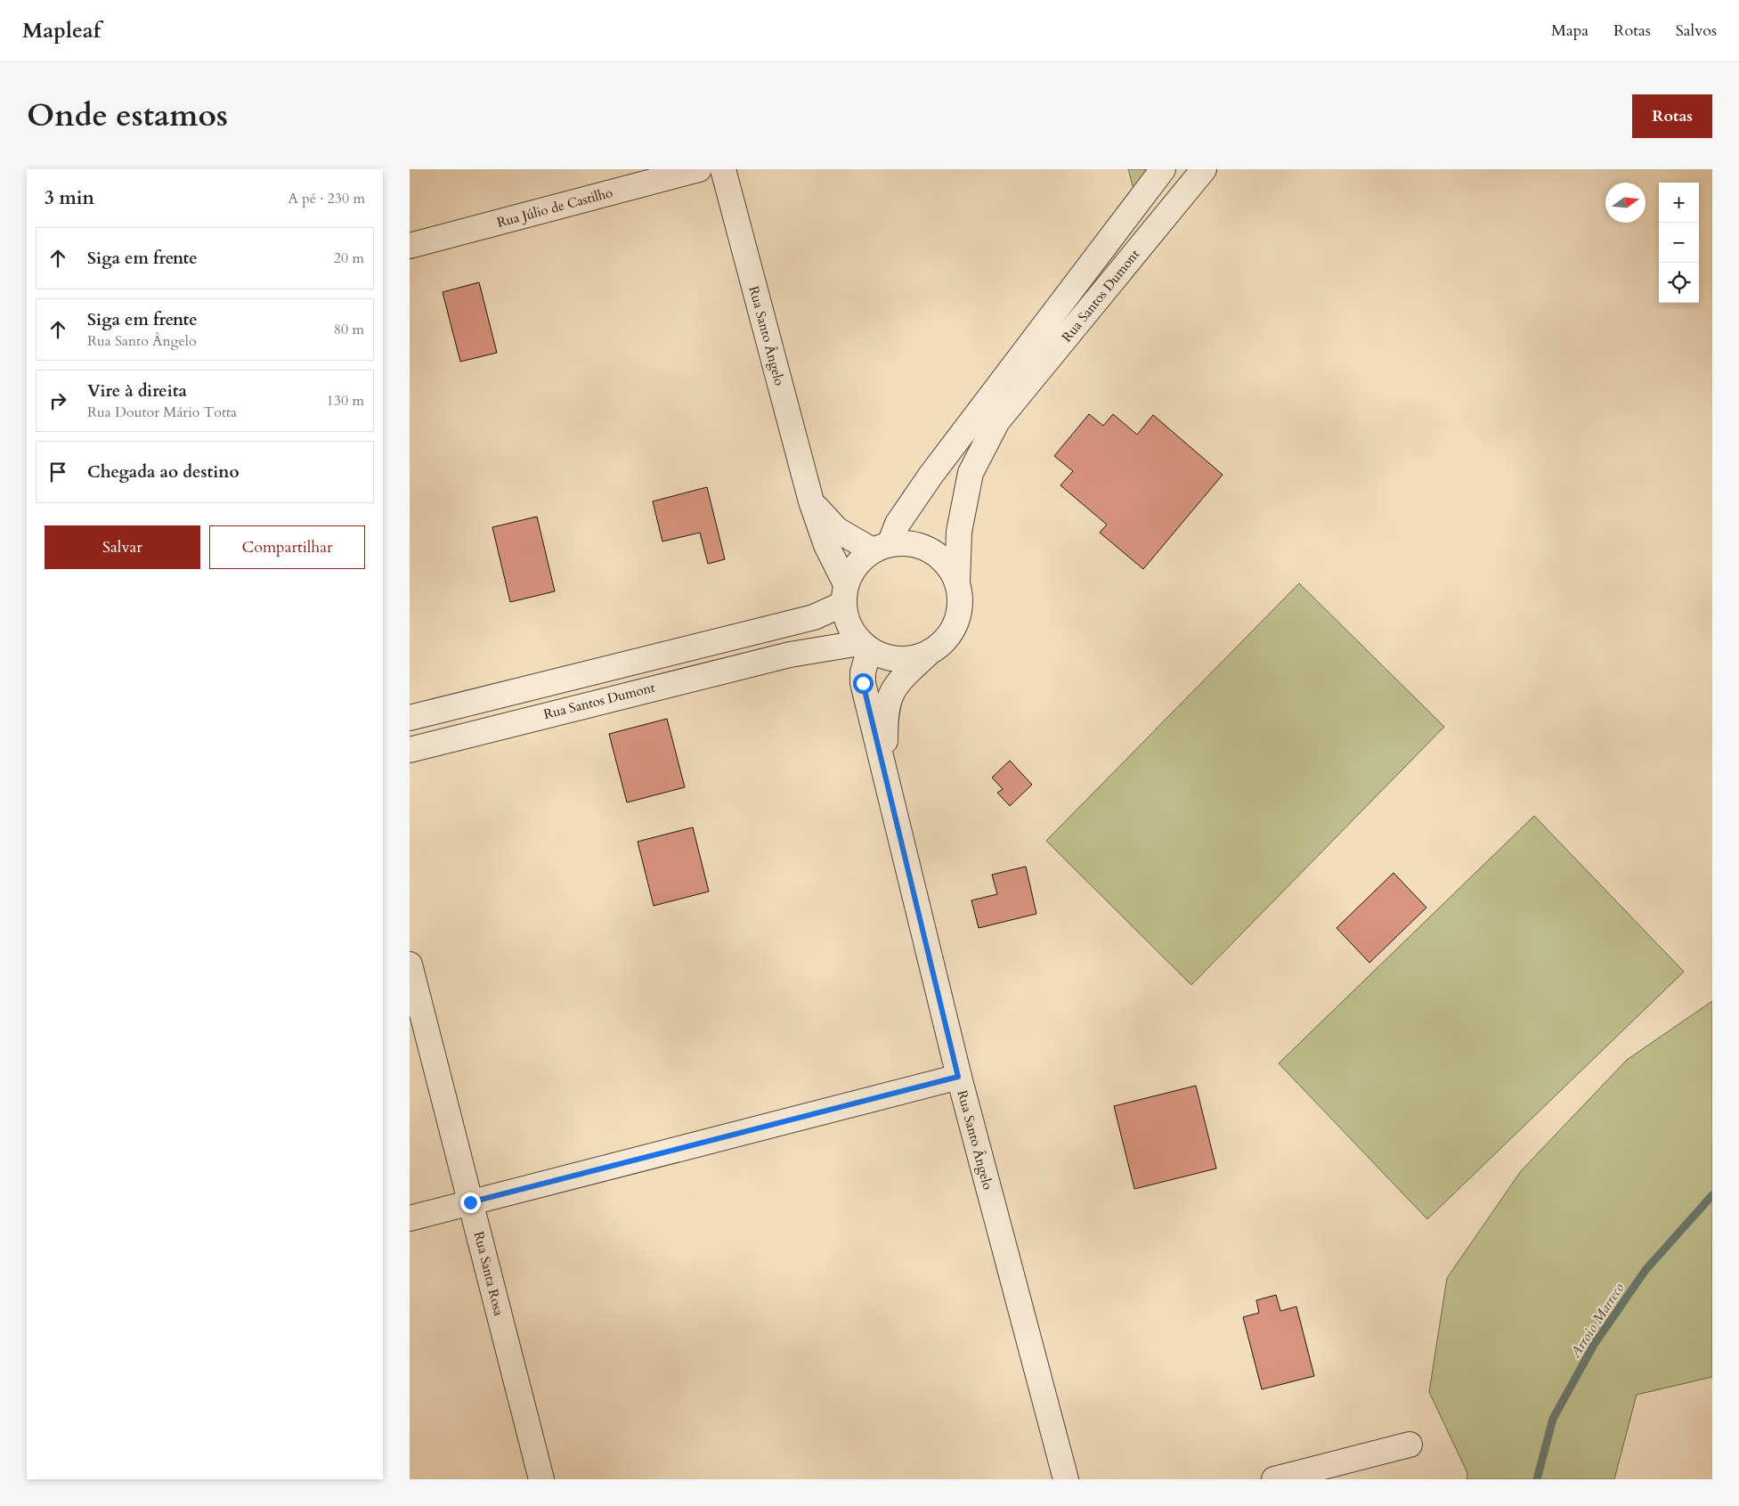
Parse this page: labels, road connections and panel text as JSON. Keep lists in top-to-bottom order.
{
  "streets": {
    "street": [
      "Rua Júlio de Castilho",
      "Rua Santos Dumont",
      "Rua Santo Ângelo",
      "Rua Santa Rosa"
    ]
  },
  "crossings": [
    ["Rua Santos Dumont", "Rua Santo Ângelo"]
  ],
  "water": ["Arroio Marreco"],
  "north": "right",
  "page": {
    "header": "Mapleaf",
    "nav": ["Mapa", "Rotas", "Salvos"],
    "title": "Onde estamos",
    "buttons": [
      "Rotas",
      ["Salvar", "Compartilhar"]
    ],
    "heading": ["3 min", "A pé · 230 m"],
    "map_buttons": ["+", "−"],
    "list": [
      ["Siga em frente", "20 m"],
      ["Siga em frente", "Rua Santo Ângelo", "80 m"],
      ["Vire à direita", "Rua Doutor Mário Totta", "130 m"],
      "Chegada ao destino"
    ]
  }
}
